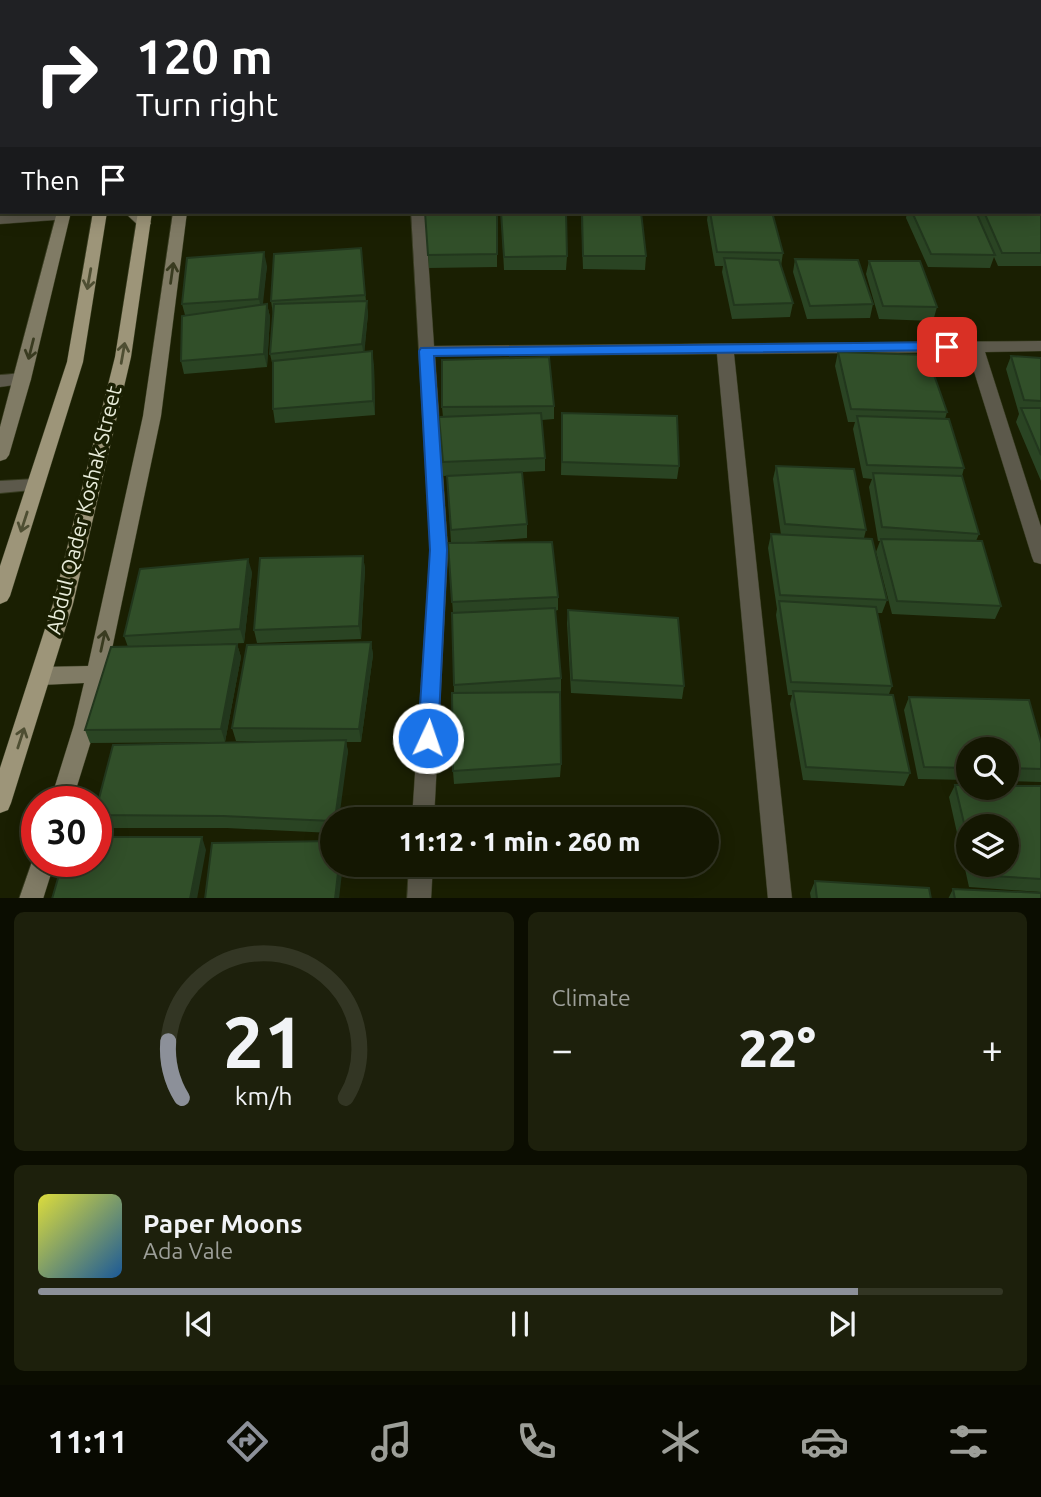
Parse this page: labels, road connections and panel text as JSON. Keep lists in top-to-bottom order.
{
  "streets": {
    "main road": ["Abdul Qader Koshak Street"]
  },
  "page": {
    "turn": ["120 m", "Turn right"],
    "then": "Then",
    "limit": "30",
    "trip": "11:12 · 1 min · 260 m",
    "tile": "Climate",
    "heat": ["−", "22°", "+"],
    "song": ["Paper Moons", "Ada Vale"],
    "tabs": "11:11",
    "gauge": ["21", "km/h"]
  }
}
